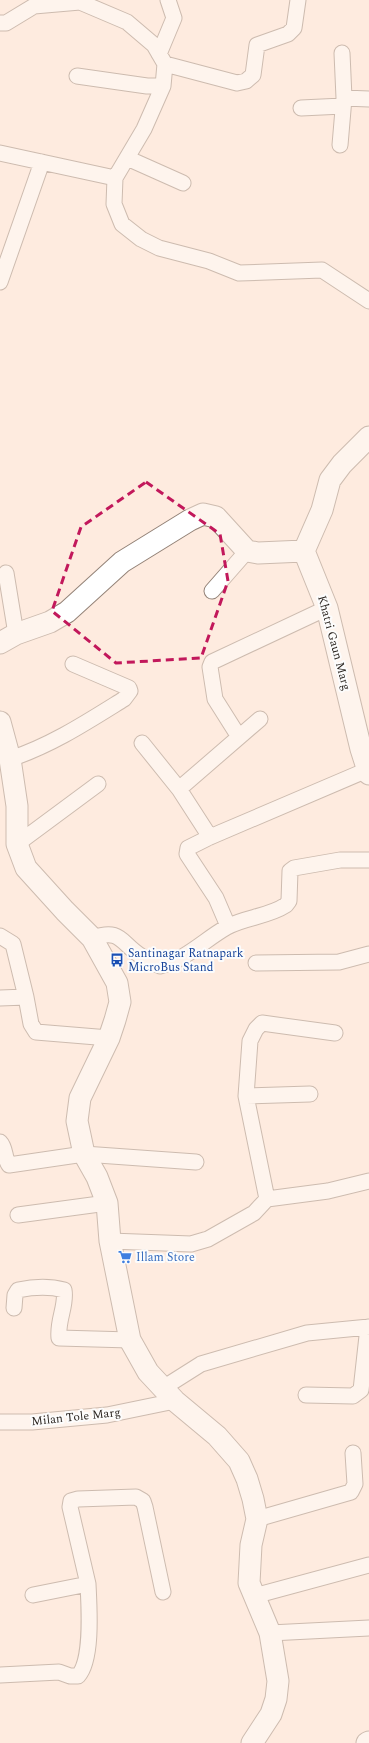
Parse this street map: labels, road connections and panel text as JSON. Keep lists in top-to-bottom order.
{
  "streets": {
    "main road": ["Khatri Gaun Marg"],
    "street": ["Milan Tole Marg"]
  },
  "places": {
    "bus stop": ["Santinagar Ratnapark MicroBus Stand"],
    "supermarket": ["Illam Store"]
  }
}
